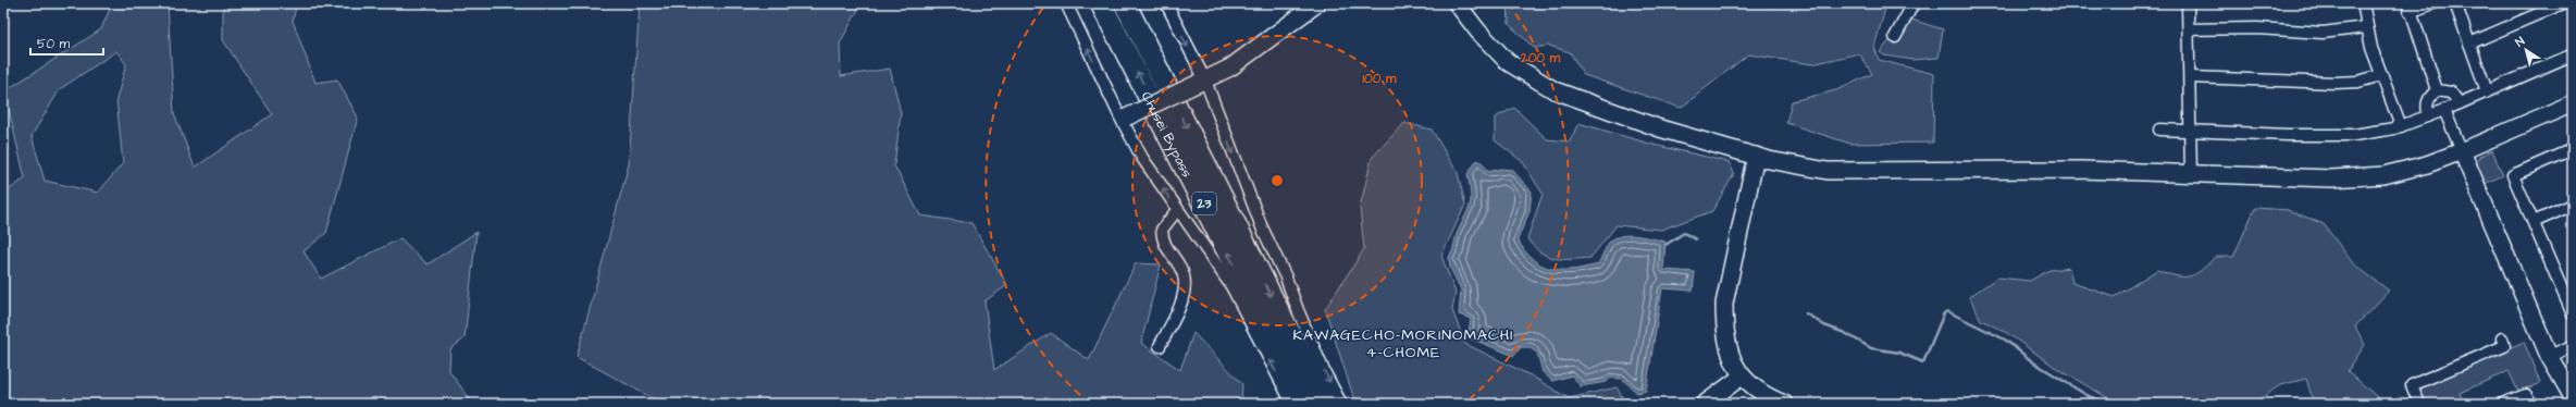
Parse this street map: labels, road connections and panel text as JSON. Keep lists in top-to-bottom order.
{
  "streets": {
    "highway": ["Chusei Bypass", "23"]
  },
  "districts": ["KAWAGECHO-MORINOMACHI 4-CHOME"],
  "scale_bar": "50 m",
  "north": "top left",
  "rings": ["200 m", "100 m"]
}
